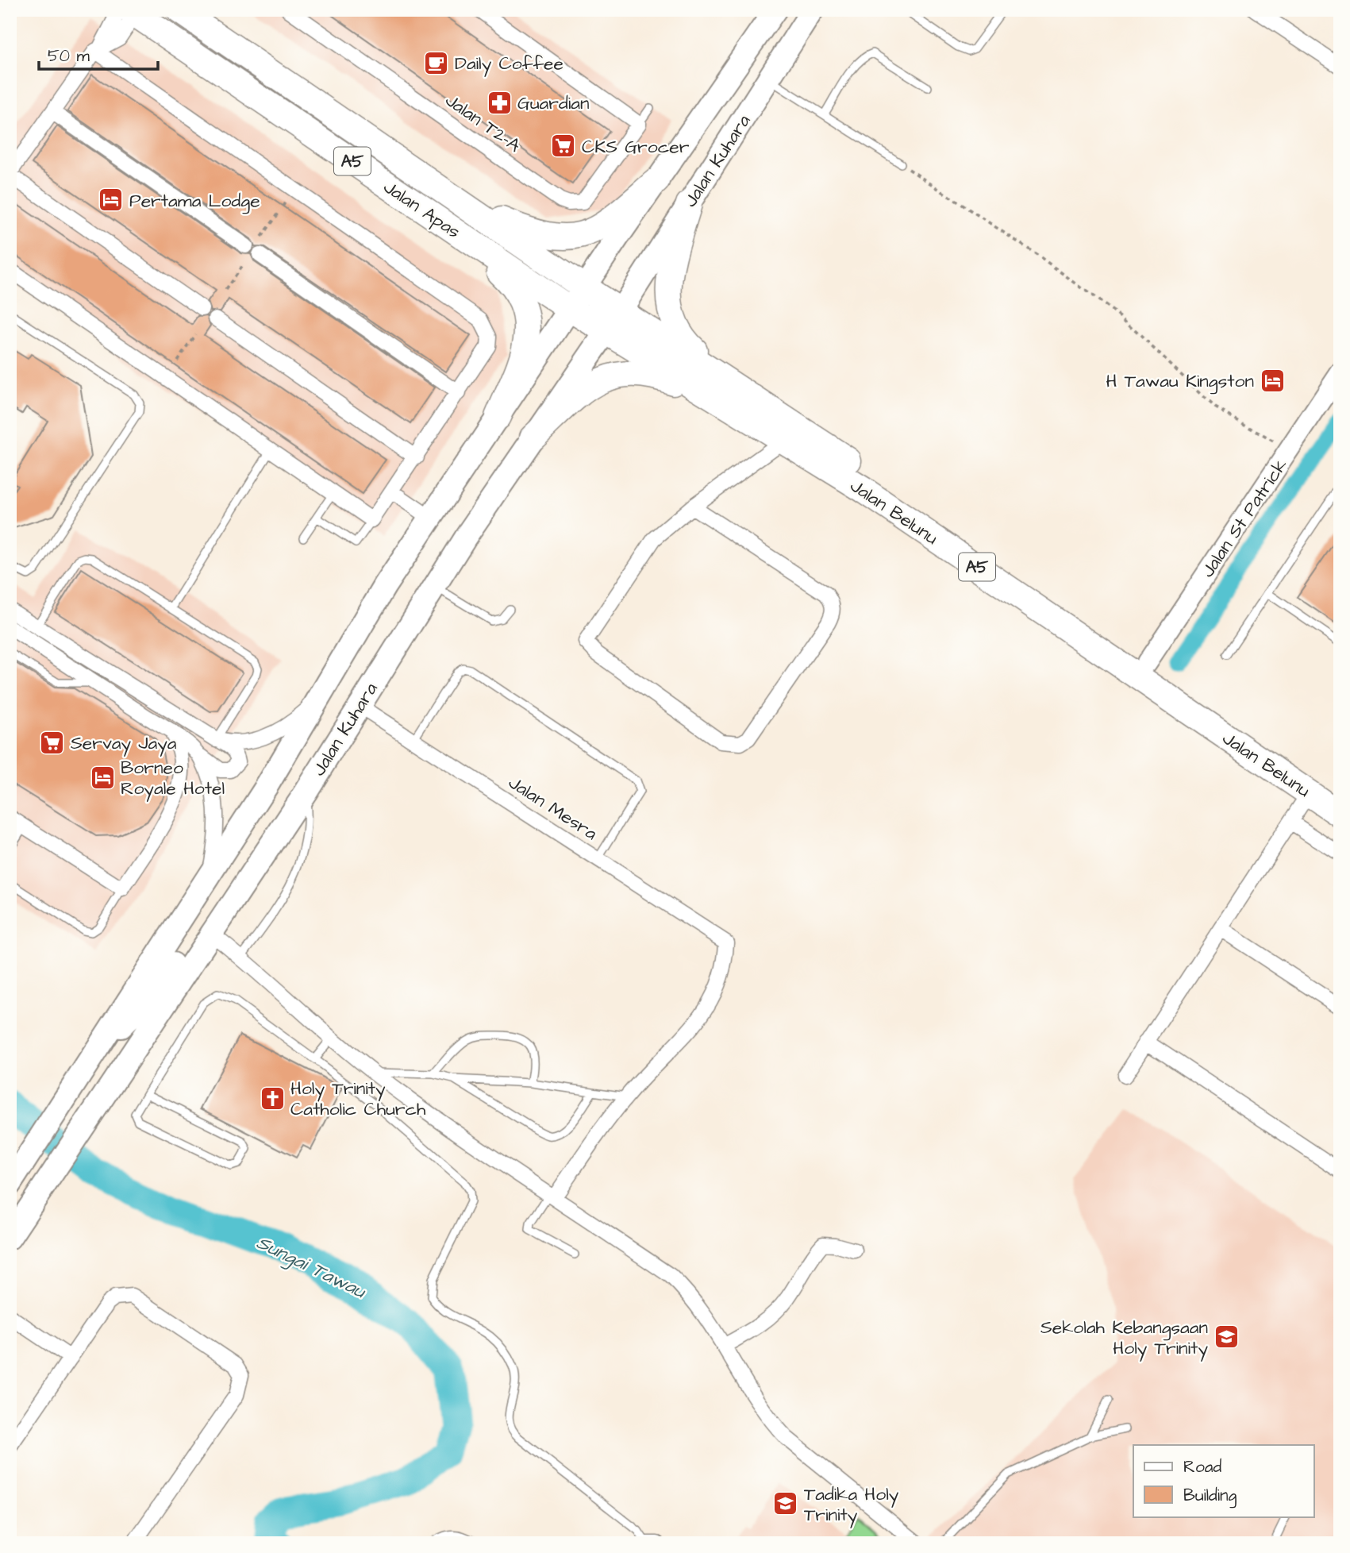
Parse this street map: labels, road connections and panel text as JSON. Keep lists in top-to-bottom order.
{
  "streets": {
    "highway": ["A5", "Jalan Apas", "Jalan Belunu"],
    "main road": ["Jalan Kuhara"],
    "street": ["Jalan T2-A", "Jalan St Patrick", "Jalan Mesra"]
  },
  "crossings": [
    ["Jalan Kuhara", "Jalan Apas"],
    ["Jalan Kuhara", "Jalan Belunu"],
    ["Jalan Kuhara", "Jalan Mesra"],
    ["Jalan Apas", "Jalan Belunu"],
    ["Jalan Belunu", "Jalan St Patrick"]
  ],
  "water": ["Sungai Tawau"],
  "places": {
    "cafe": ["Daily Coffee"],
    "pharmacy": ["Guardian"],
    "supermarket": ["CKS Grocer", "Servay Jaya"],
    "hotel": ["Pertama Lodge", "H Tawau Kingston", "Borneo Royale Hotel"],
    "church": ["Holy Trinity Catholic Church"],
    "school or university": ["Sekolah Kebangsaan Holy Trinity", "Tadika Holy Trinity"]
  },
  "legend": ["Road", "Building"],
  "scale_bar": "50 m"
}
